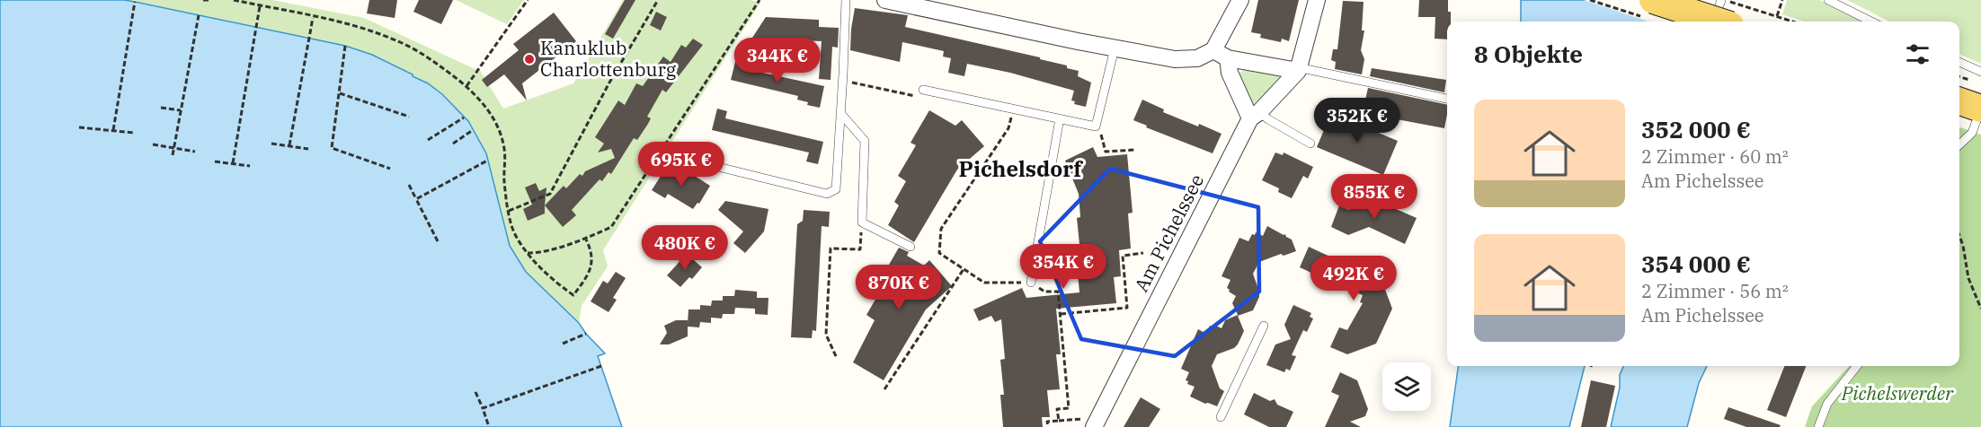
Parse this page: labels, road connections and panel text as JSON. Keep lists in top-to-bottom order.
{
  "streets": {
    "street": ["Am Pichelssee"]
  },
  "districts": ["Pichelsdorf"],
  "parks": ["Pichelswerder"],
  "places": ["Kanuklub Charlottenburg"],
  "page": {
    "heading": "8 Objekte",
    "price": [
      "344K €",
      "352K €",
      "695K €",
      "855K €",
      "480K €",
      "354K €",
      "492K €",
      "870K €"
    ],
    "list": [
      {
        "name": "352 000 €",
        "note": "2 Zimmer · 60 m² · Am Pichelssee"
      },
      {
        "name": "354 000 €",
        "note": "2 Zimmer · 56 m² · Am Pichelssee"
      }
    ]
  }
}
